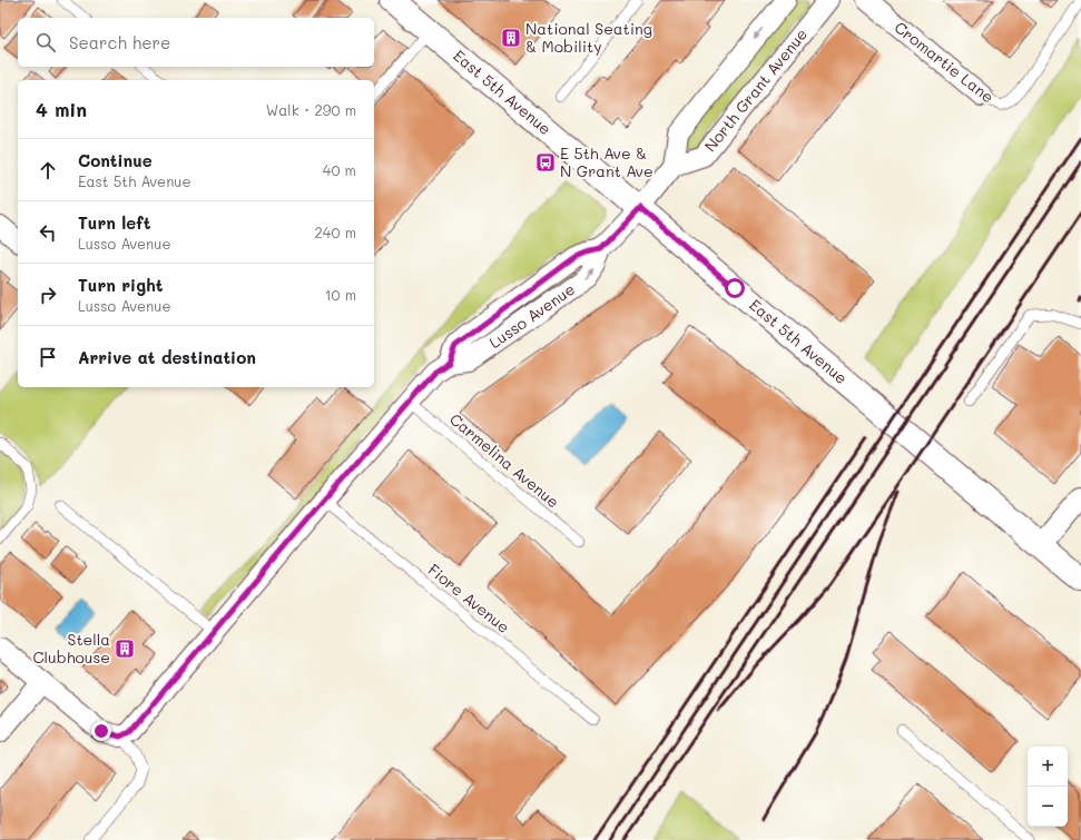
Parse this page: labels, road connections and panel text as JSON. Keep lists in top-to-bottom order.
{
  "streets": {
    "main road": ["East 5th Avenue"],
    "street": ["Cromartie Lane", "North Grant Avenue", "Lusso Avenue"],
    "lane": ["Carmelina Avenue", "Fiore Avenue"]
  },
  "crossings": [
    ["East 5th Avenue", "Lusso Avenue"],
    ["Lusso Avenue", "Carmelina Avenue"],
    ["Lusso Avenue", "Fiore Avenue"]
  ],
  "places": {
    "building": ["National Seating & Mobility", "Stella Clubhouse"],
    "bus stop": ["E 5th Ave & N Grant Ave"]
  },
  "page": {
    "search": "Search here",
    "heading": ["4 min", "Walk · 290 m"],
    "list": [
      ["Continue", "East 5th Avenue", "40 m"],
      ["Turn left", "Lusso Avenue", "240 m"],
      ["Turn right", "Lusso Avenue", "10 m"],
      "Arrive at destination"
    ],
    "map_buttons": ["+", "−"]
  }
}
